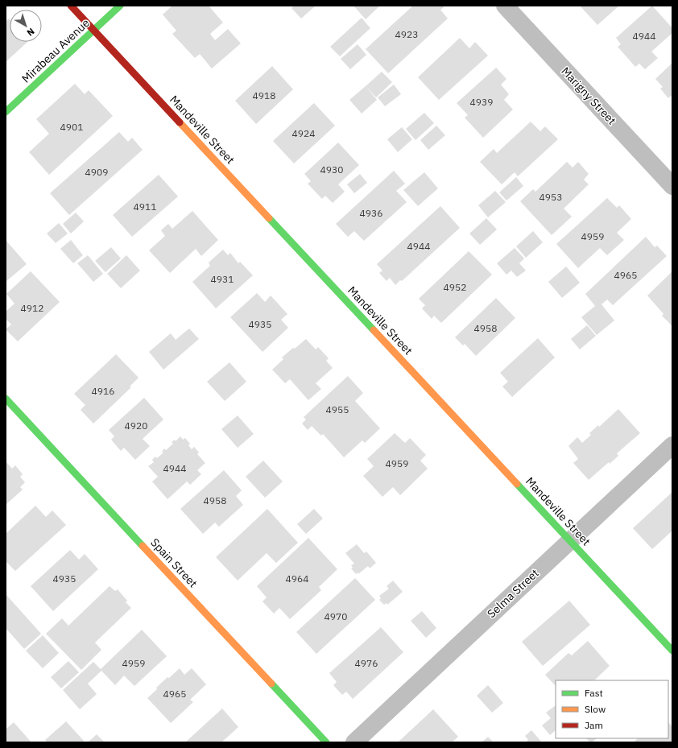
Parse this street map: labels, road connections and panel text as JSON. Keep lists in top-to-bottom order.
{
  "streets": {
    "street": [
      "Mirabeau Avenue",
      "Marigny Street",
      "Mandeville Street",
      "Spain Street",
      "Selma Street"
    ]
  },
  "crossings": [
    ["Mirabeau Avenue", "Mandeville Street"],
    ["Mandeville Street", "Selma Street"]
  ],
  "house_numbers": [
    "4923",
    "4944",
    "4918",
    "4939",
    "4901",
    "4924",
    "4930",
    "4909",
    "4953",
    "4911",
    "4936",
    "4959",
    "4944",
    "4965",
    "4931",
    "4952",
    "4912",
    "4935",
    "4958",
    "4916",
    "4955",
    "4920",
    "4959",
    "4944",
    "4958",
    "4935",
    "4964",
    "4970",
    "4959",
    "4976",
    "4965"
  ],
  "legend": ["Fast", "Slow", "Jam"],
  "north": "bottom right"
}
